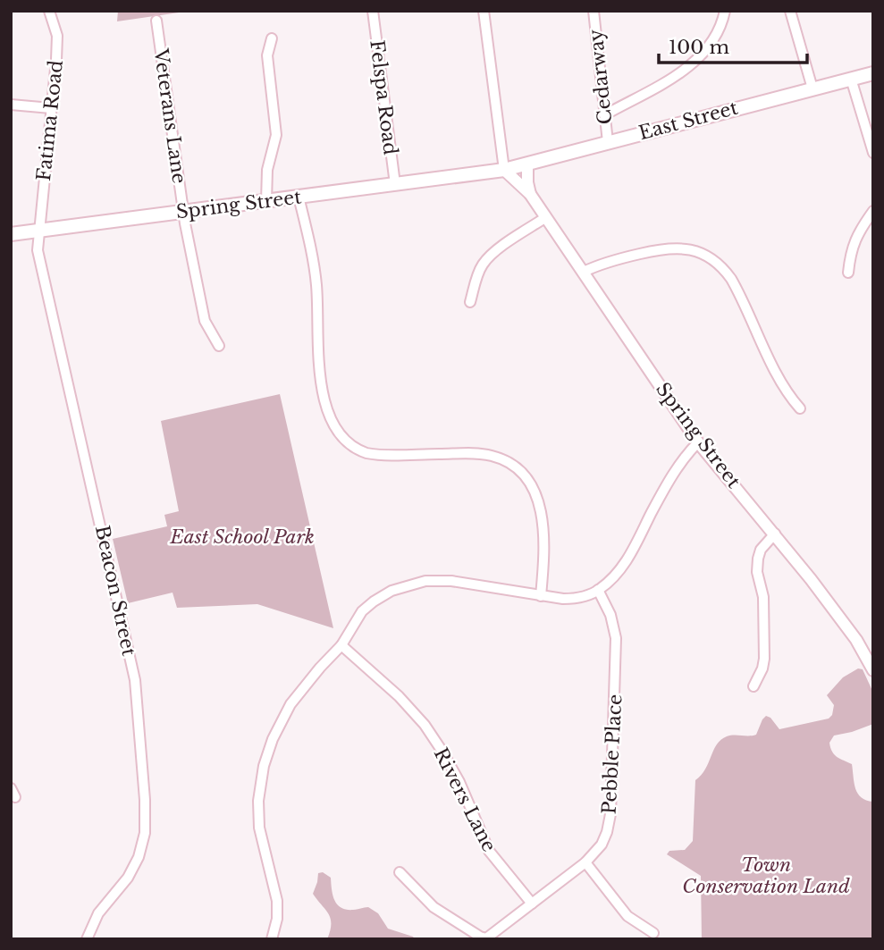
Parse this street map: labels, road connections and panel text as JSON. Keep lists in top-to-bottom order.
{
  "streets": {
    "main road": ["East Street", "Spring Street"],
    "street": [
      "Cedarway",
      "Felspa Road",
      "Veterans Lane",
      "Fatima Road",
      "Beacon Street",
      "Pebble Place",
      "Rivers Lane"
    ]
  },
  "crossings": [
    ["Cedarway", "East Street"],
    ["Felspa Road", "Spring Street"],
    ["Veterans Lane", "Spring Street"],
    ["Fatima Road", "Spring Street"],
    ["Fatima Road", "Beacon Street"],
    ["East Street", "Spring Street"],
    ["Spring Street", "Beacon Street"],
    ["Pebble Place", "Rivers Lane"]
  ],
  "parks": ["East School Park", "Town Conservation Land"],
  "scale_bar": "100 m"
}
